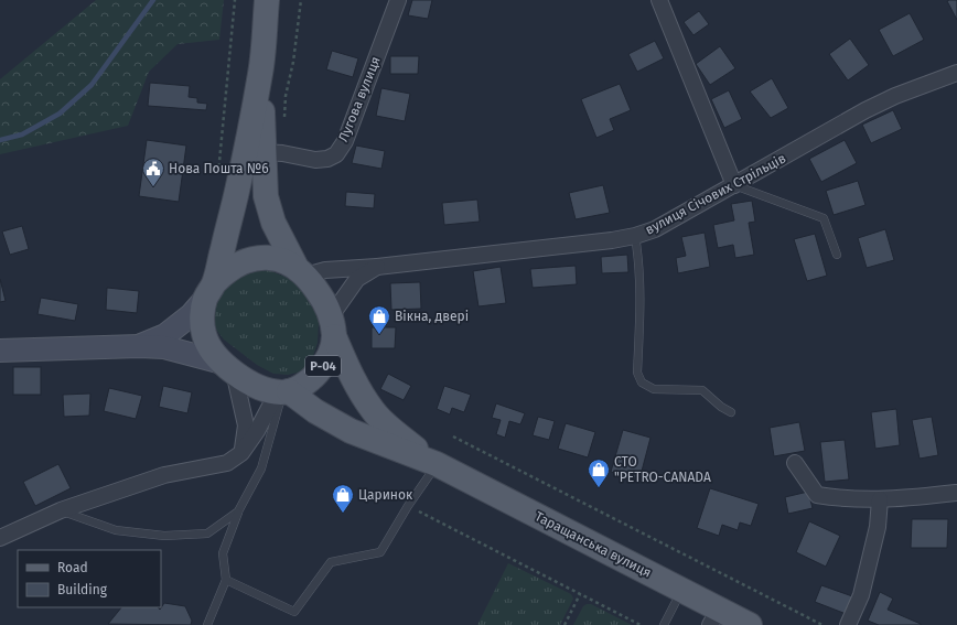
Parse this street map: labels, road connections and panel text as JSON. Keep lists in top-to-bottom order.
{
  "streets": {
    "main road": ["Р-04", "Таращанська вулиця"],
    "street": ["Лугова вулиця", "вулиця Січових Стрільців"]
  },
  "crossings": [
    ["Лугова вулиця", "Р-04"],
    ["вулиця Січових Стрільців", "Р-04"],
    ["вулиця Січових Стрільців", "Таращанська вулиця"],
    ["Р-04", "Таращанська вулиця"]
  ],
  "places": {
    "public building": ["Нова Пошта №6"],
    "shop": ["Вікна, двері", "СТО \"PETRO-CANADA", "Царинок"]
  },
  "legend": ["Road", "Building"]
}
